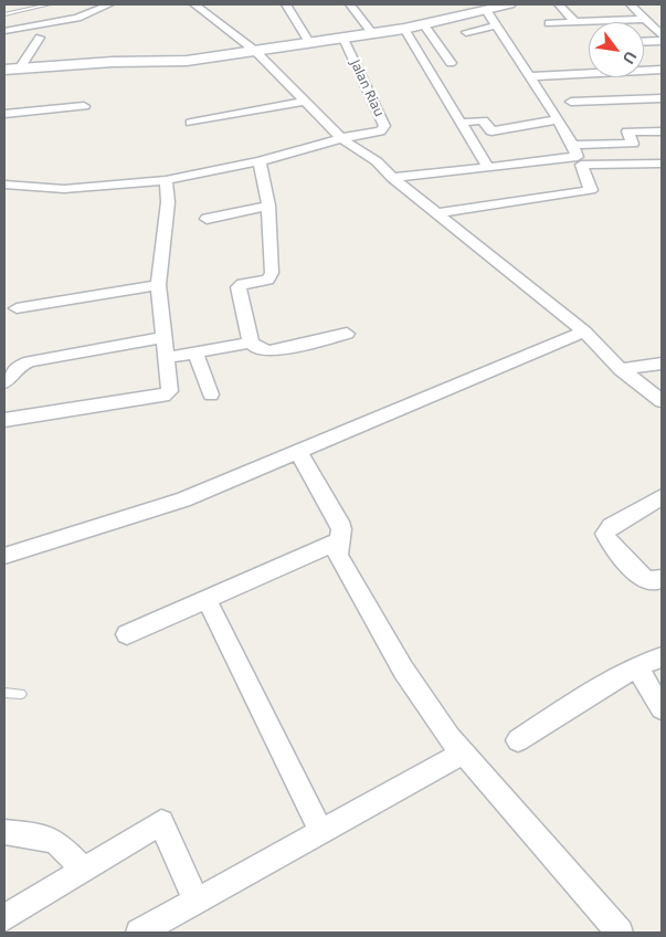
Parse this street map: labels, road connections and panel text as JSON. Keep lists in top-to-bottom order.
{
  "streets": {
    "street": ["Jalan Riau"]
  },
  "north": "bottom right"
}
